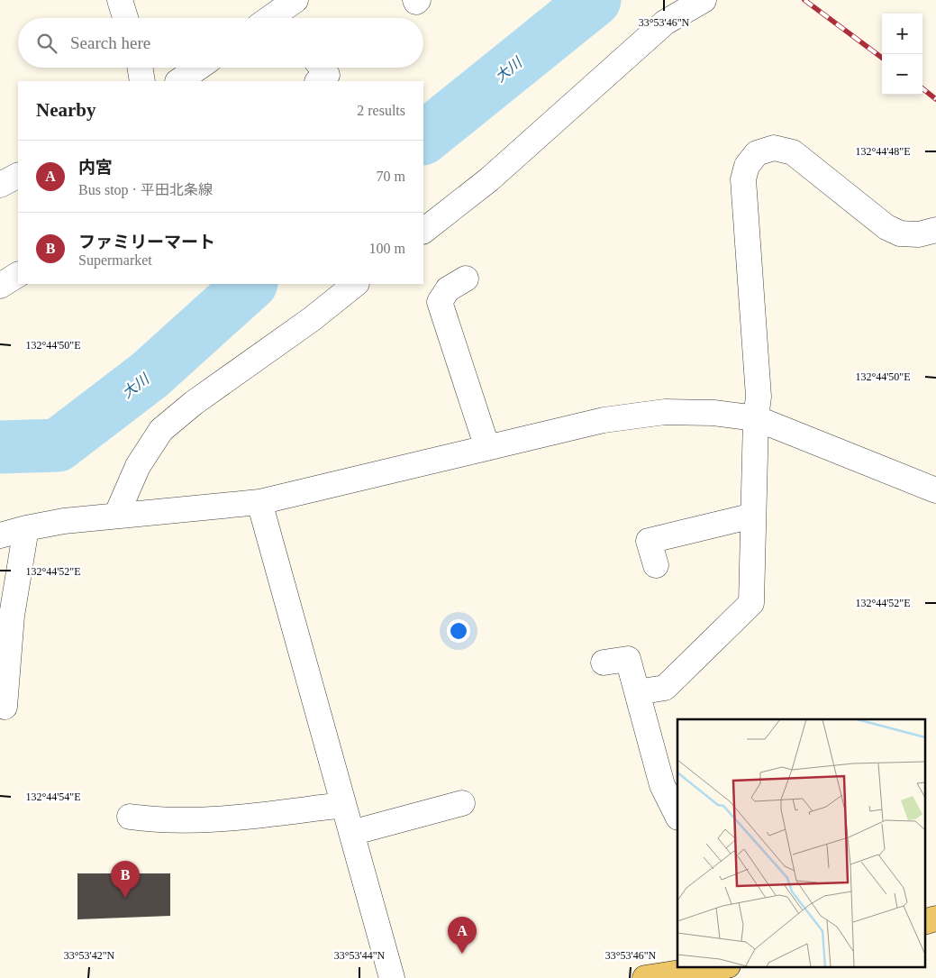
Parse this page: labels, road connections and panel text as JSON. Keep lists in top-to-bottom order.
{
  "water": ["大川"],
  "page": {
    "map_buttons": ["+", "−"],
    "search": "Search here",
    "heading": ["Nearby", "2 results"],
    "list": [
      {
        "mark": "A",
        "name": "内宮",
        "note": "Bus stop · 平田北条線",
        "value": "70 m"
      },
      {
        "mark": "B",
        "name": "ファミリーマート",
        "note": "Supermarket",
        "value": "100 m"
      }
    ],
    "pins": ["B", "A"]
  },
  "coordinates": [
    "33°53'46\"N",
    "132°44'48\"E",
    "132°44'50\"E",
    "132°44'52\"E",
    "132°44'54\"E",
    "33°53'42\"N",
    "33°53'44\"N"
  ]
}
